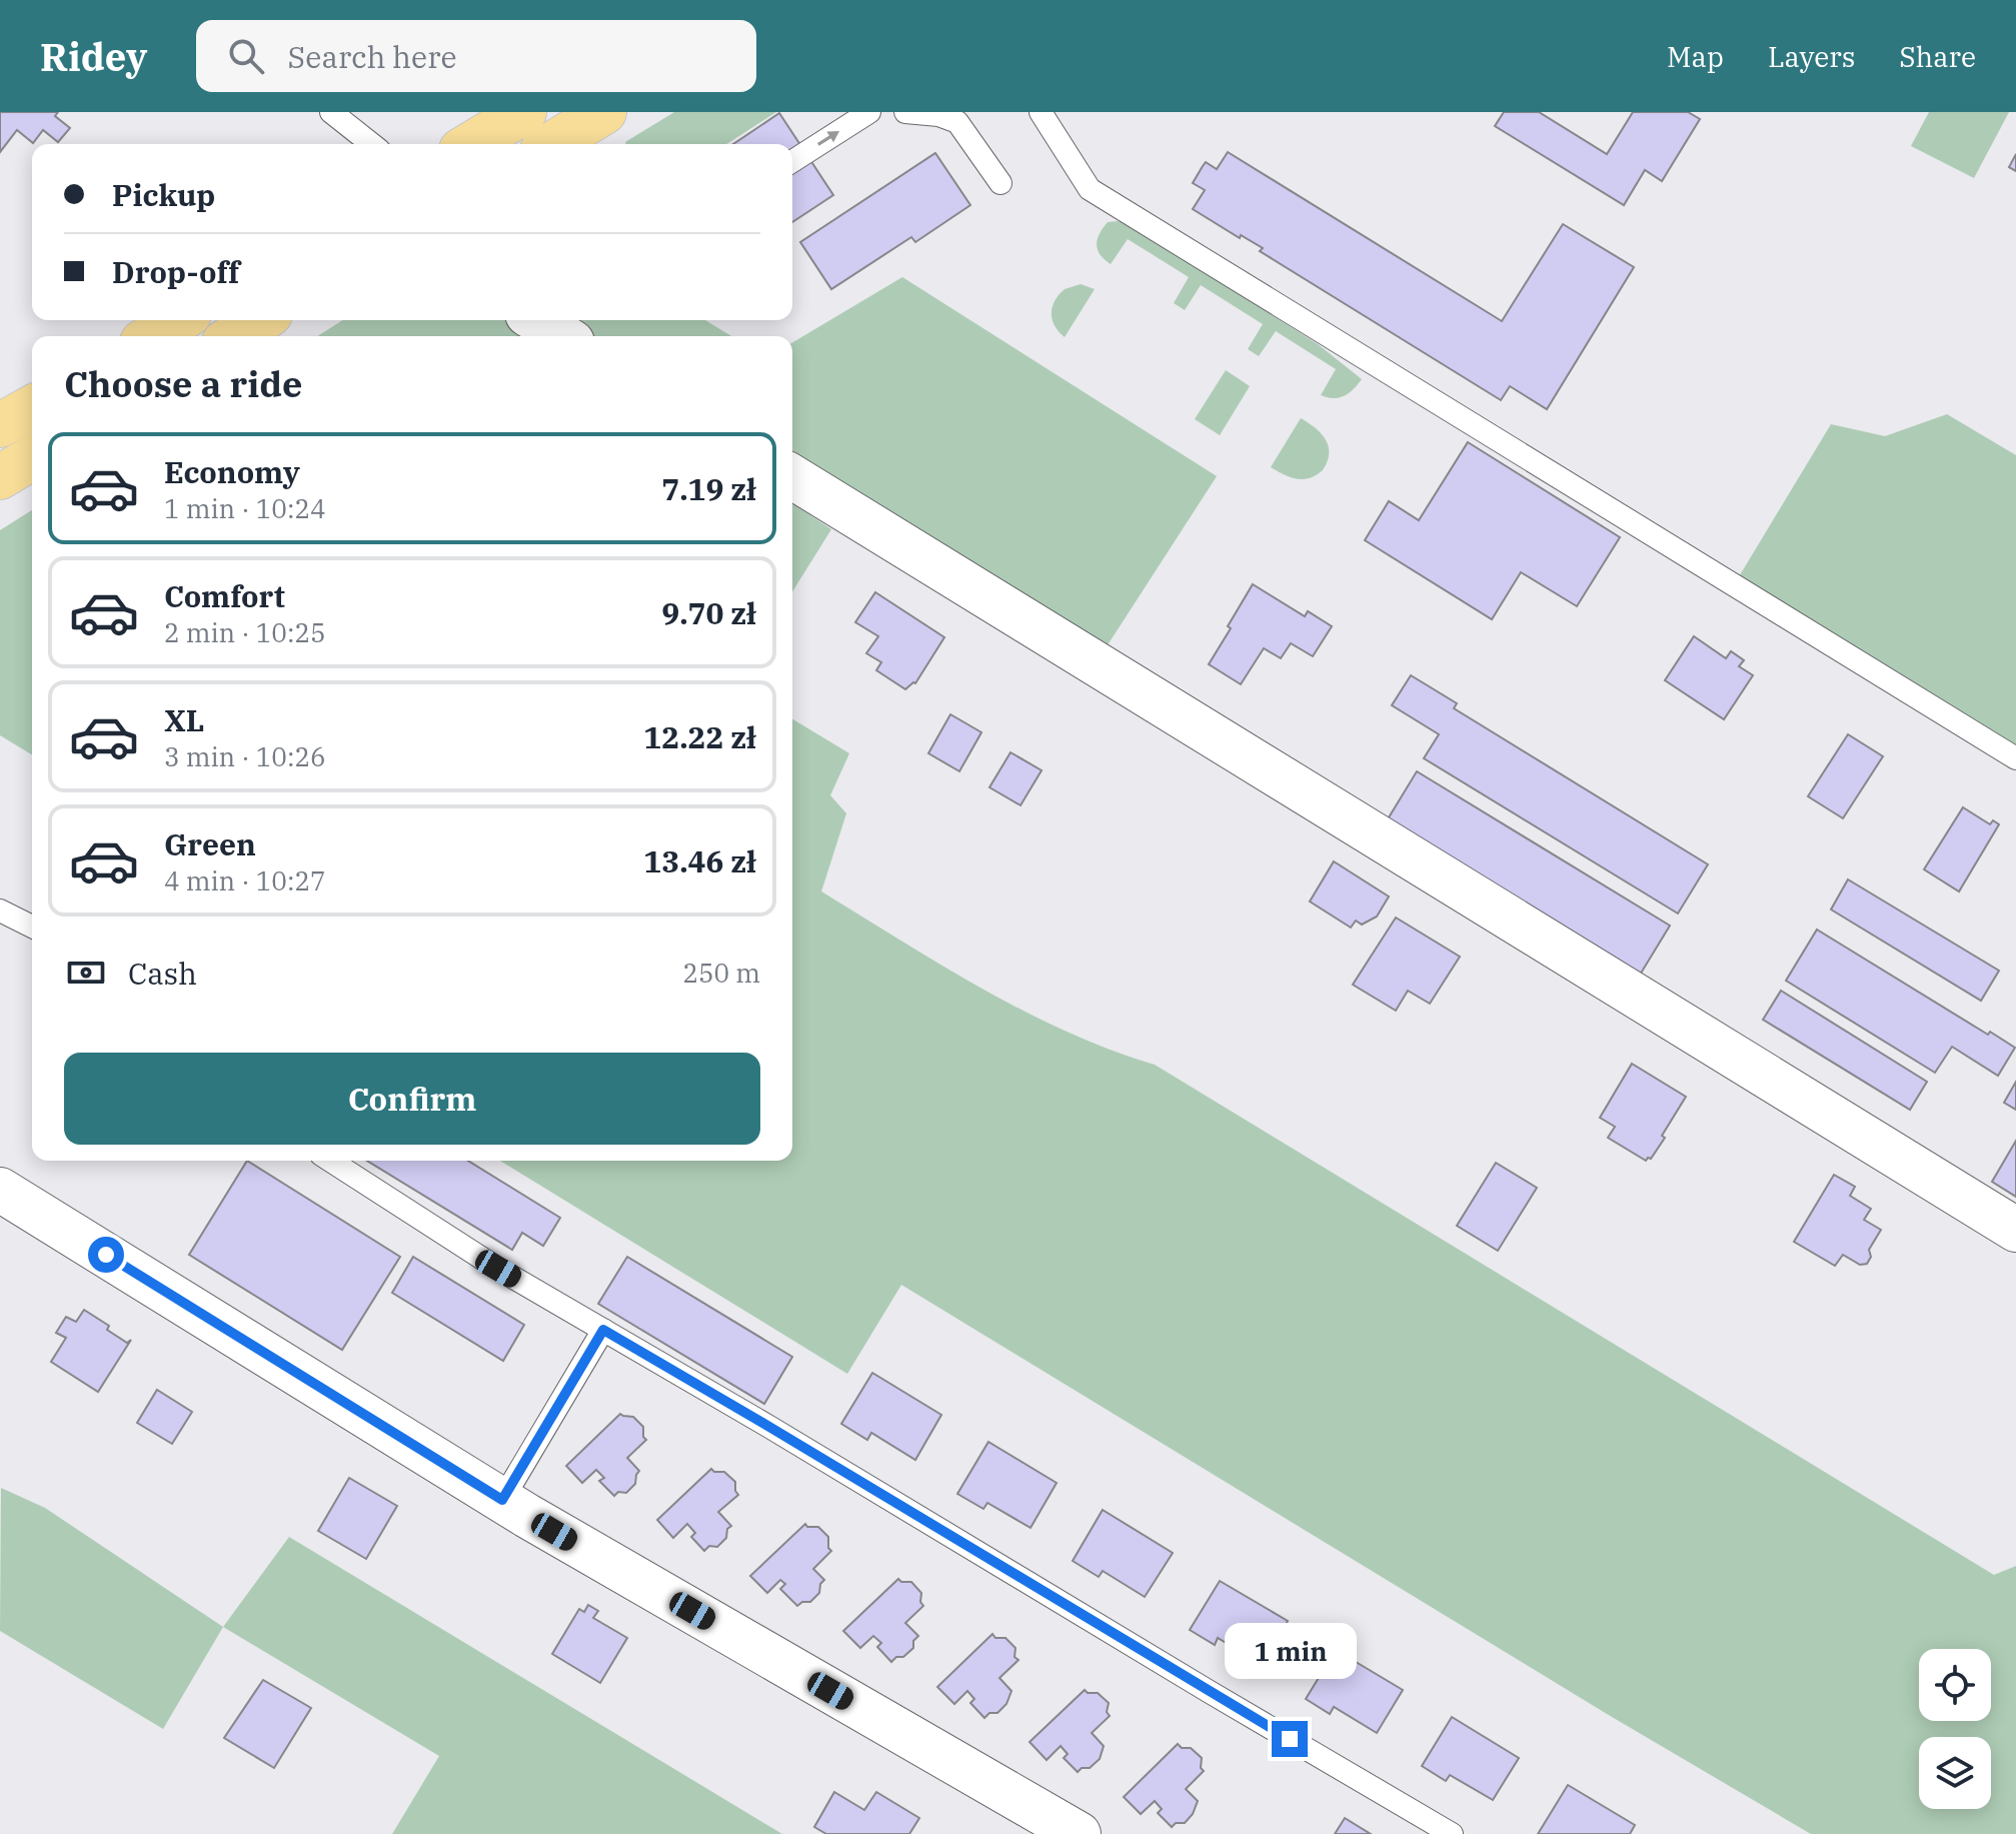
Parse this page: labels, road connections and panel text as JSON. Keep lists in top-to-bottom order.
{
  "page": {
    "header": "Ridey",
    "search": "Search here",
    "nav": ["Map", "Layers", "Share"],
    "banner": ["Pickup", "Drop-off"],
    "heading": "Choose a ride",
    "list": [
      {
        "name": "Economy",
        "note": "1 min · 10:24",
        "value": "7.19 zł"
      },
      {
        "name": "Comfort",
        "note": "2 min · 10:25",
        "value": "9.70 zł"
      },
      {
        "name": "XL",
        "note": "3 min · 10:26",
        "value": "12.22 zł"
      },
      {
        "name": "Green",
        "note": "4 min · 10:27",
        "value": "13.46 zł"
      }
    ],
    "pay": ["Cash", "250 m"],
    "buttons": "Confirm",
    "bubble": "1 min"
  }
}
